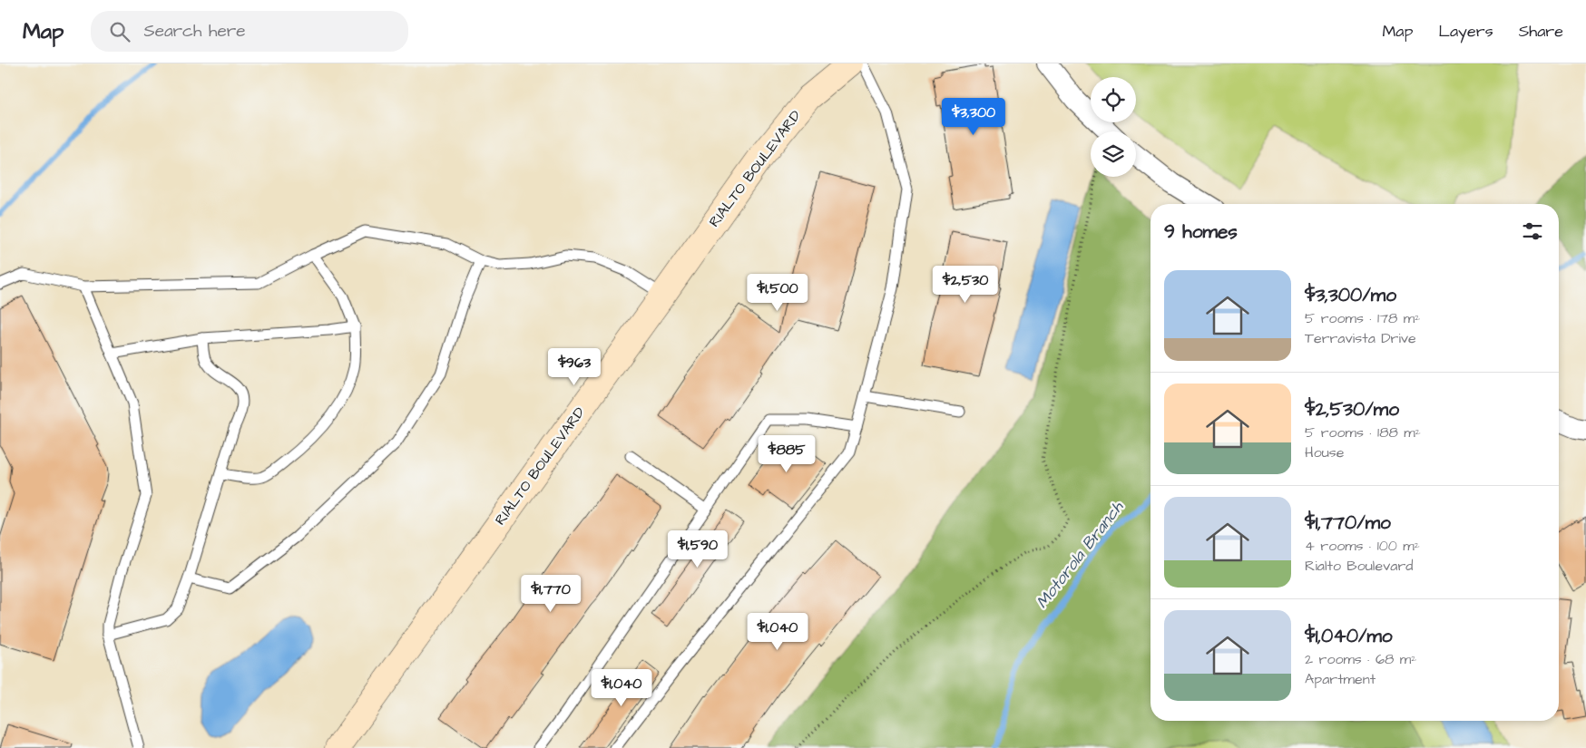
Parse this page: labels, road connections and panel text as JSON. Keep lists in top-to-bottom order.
{
  "streets": {
    "street": ["RIALTO BOULEVARD"]
  },
  "water": ["Motorola Branch"],
  "page": {
    "header": "Map",
    "search": "Search here",
    "nav": ["Map", "Layers", "Share"],
    "price": [
      "$3,300",
      "$2,530",
      "$1,500",
      "$963",
      "$885",
      "$1,590",
      "$1,770",
      "$1,040",
      "$1,040"
    ],
    "heading": "9 homes",
    "list": [
      {
        "name": "$3,300/mo",
        "note": "5 rooms · 178 m² · Terravista Drive"
      },
      {
        "name": "$2,530/mo",
        "note": "5 rooms · 188 m² · House"
      },
      {
        "name": "$1,770/mo",
        "note": "4 rooms · 100 m² · Rialto Boulevard"
      },
      {
        "name": "$1,040/mo",
        "note": "2 rooms · 68 m² · Apartment"
      }
    ]
  }
}
